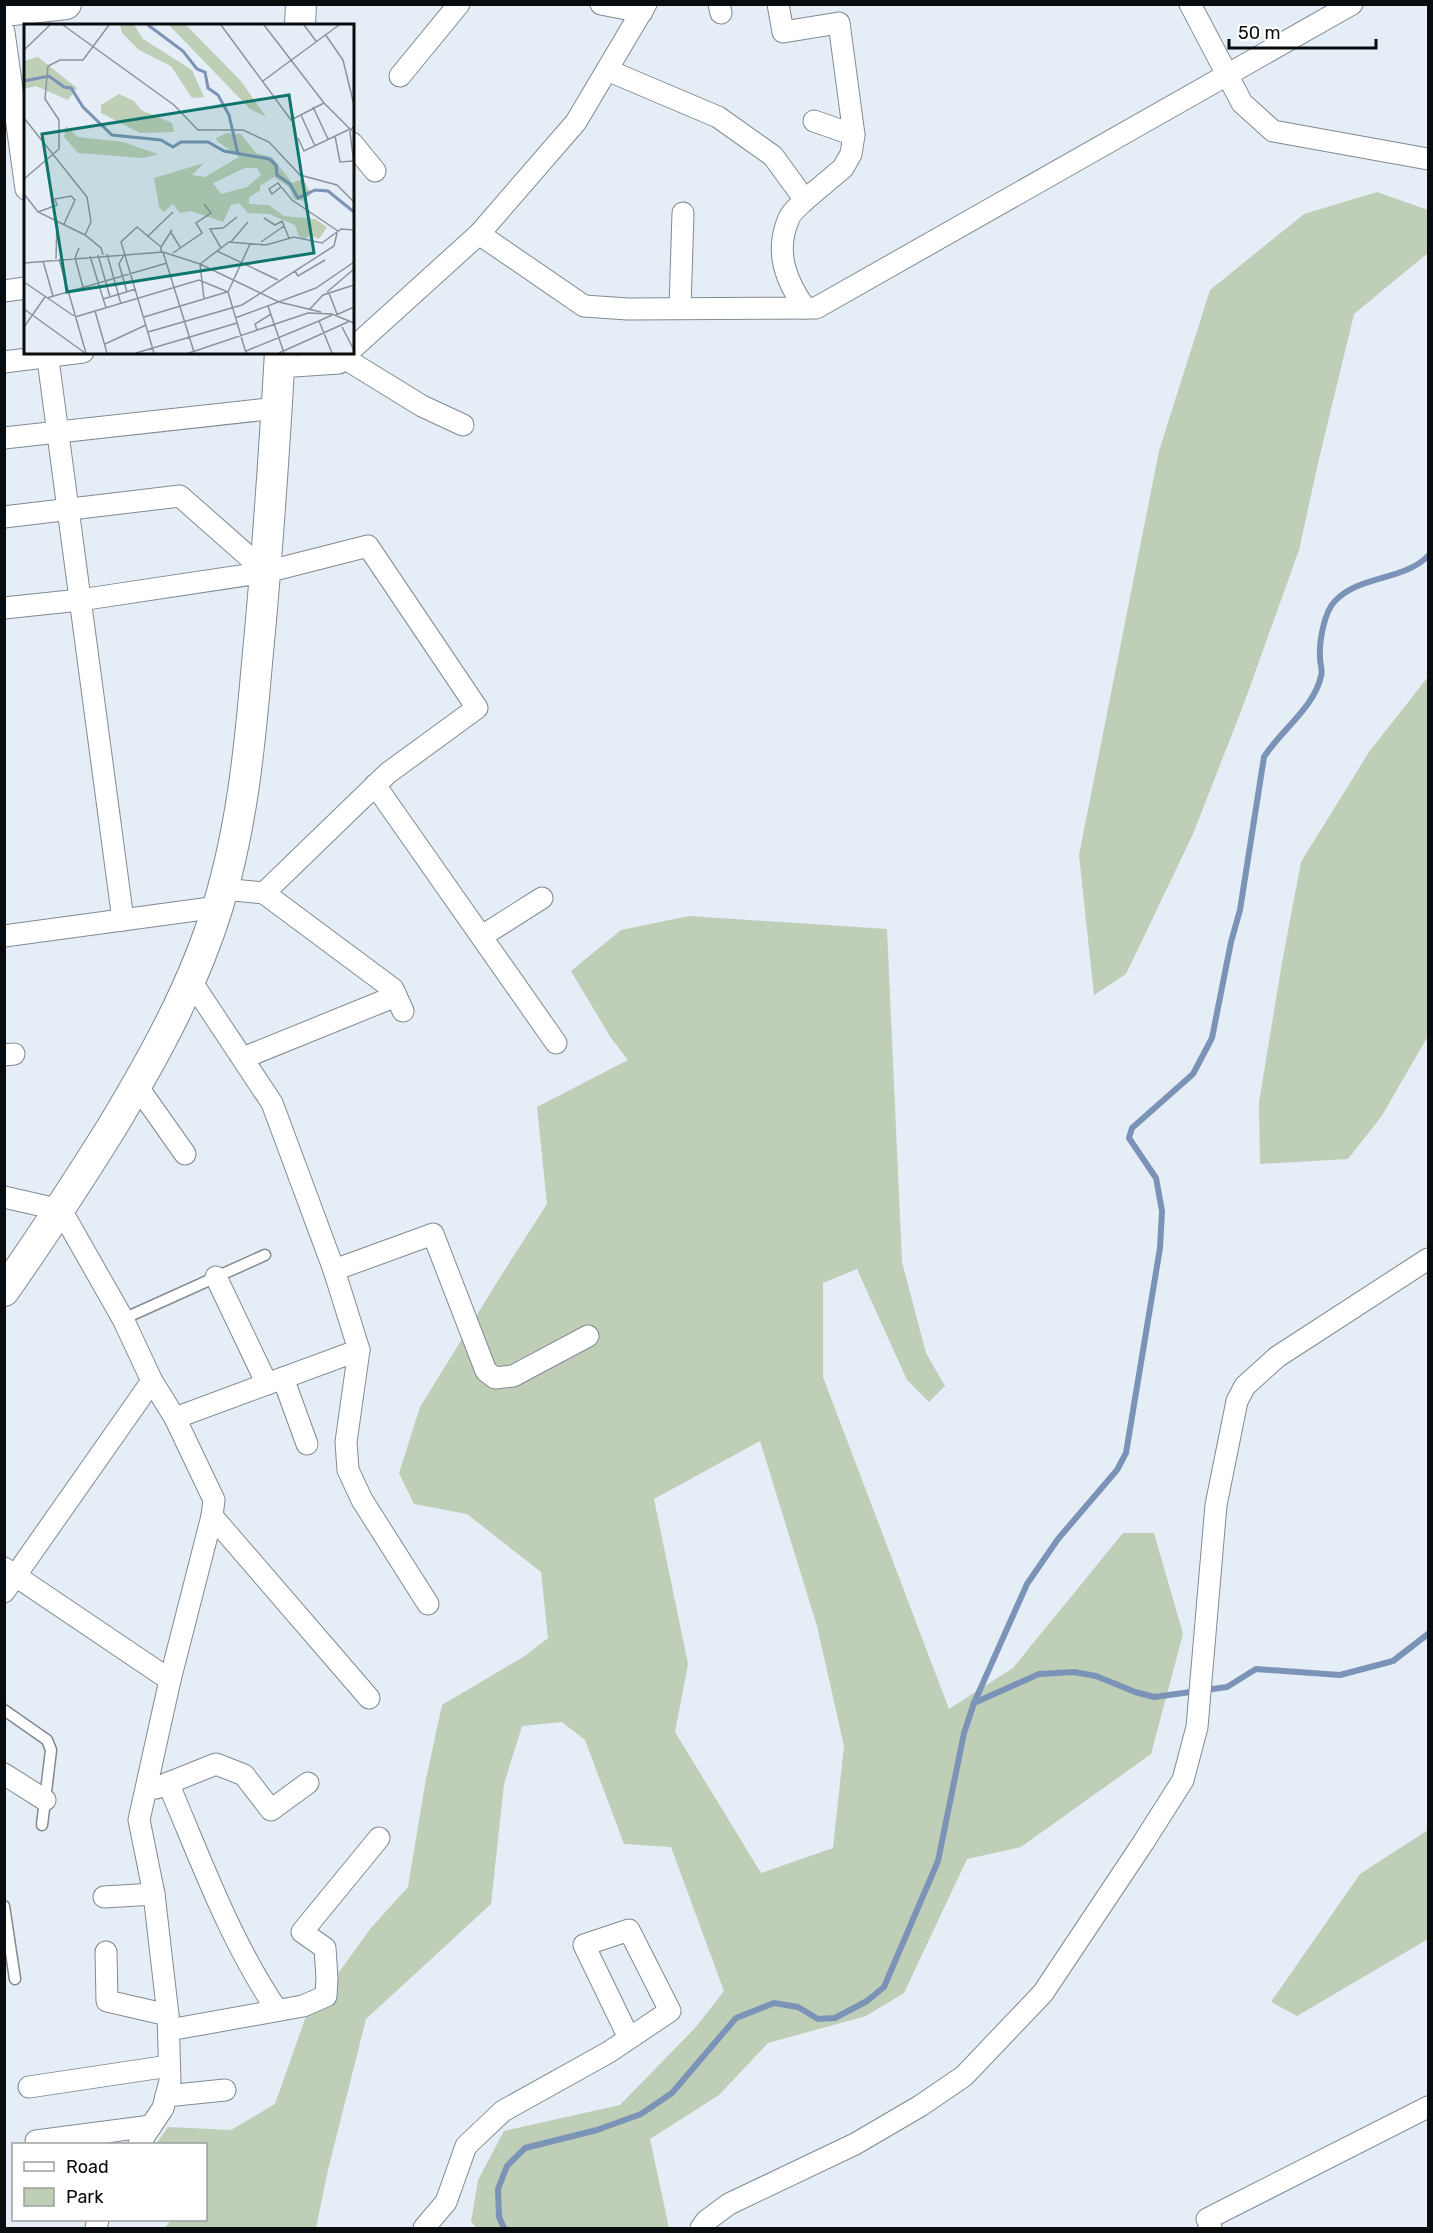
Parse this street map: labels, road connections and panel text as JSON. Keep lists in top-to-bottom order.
{
  "legend": ["Road", "Park"],
  "scale_bar": "50 m"
}
